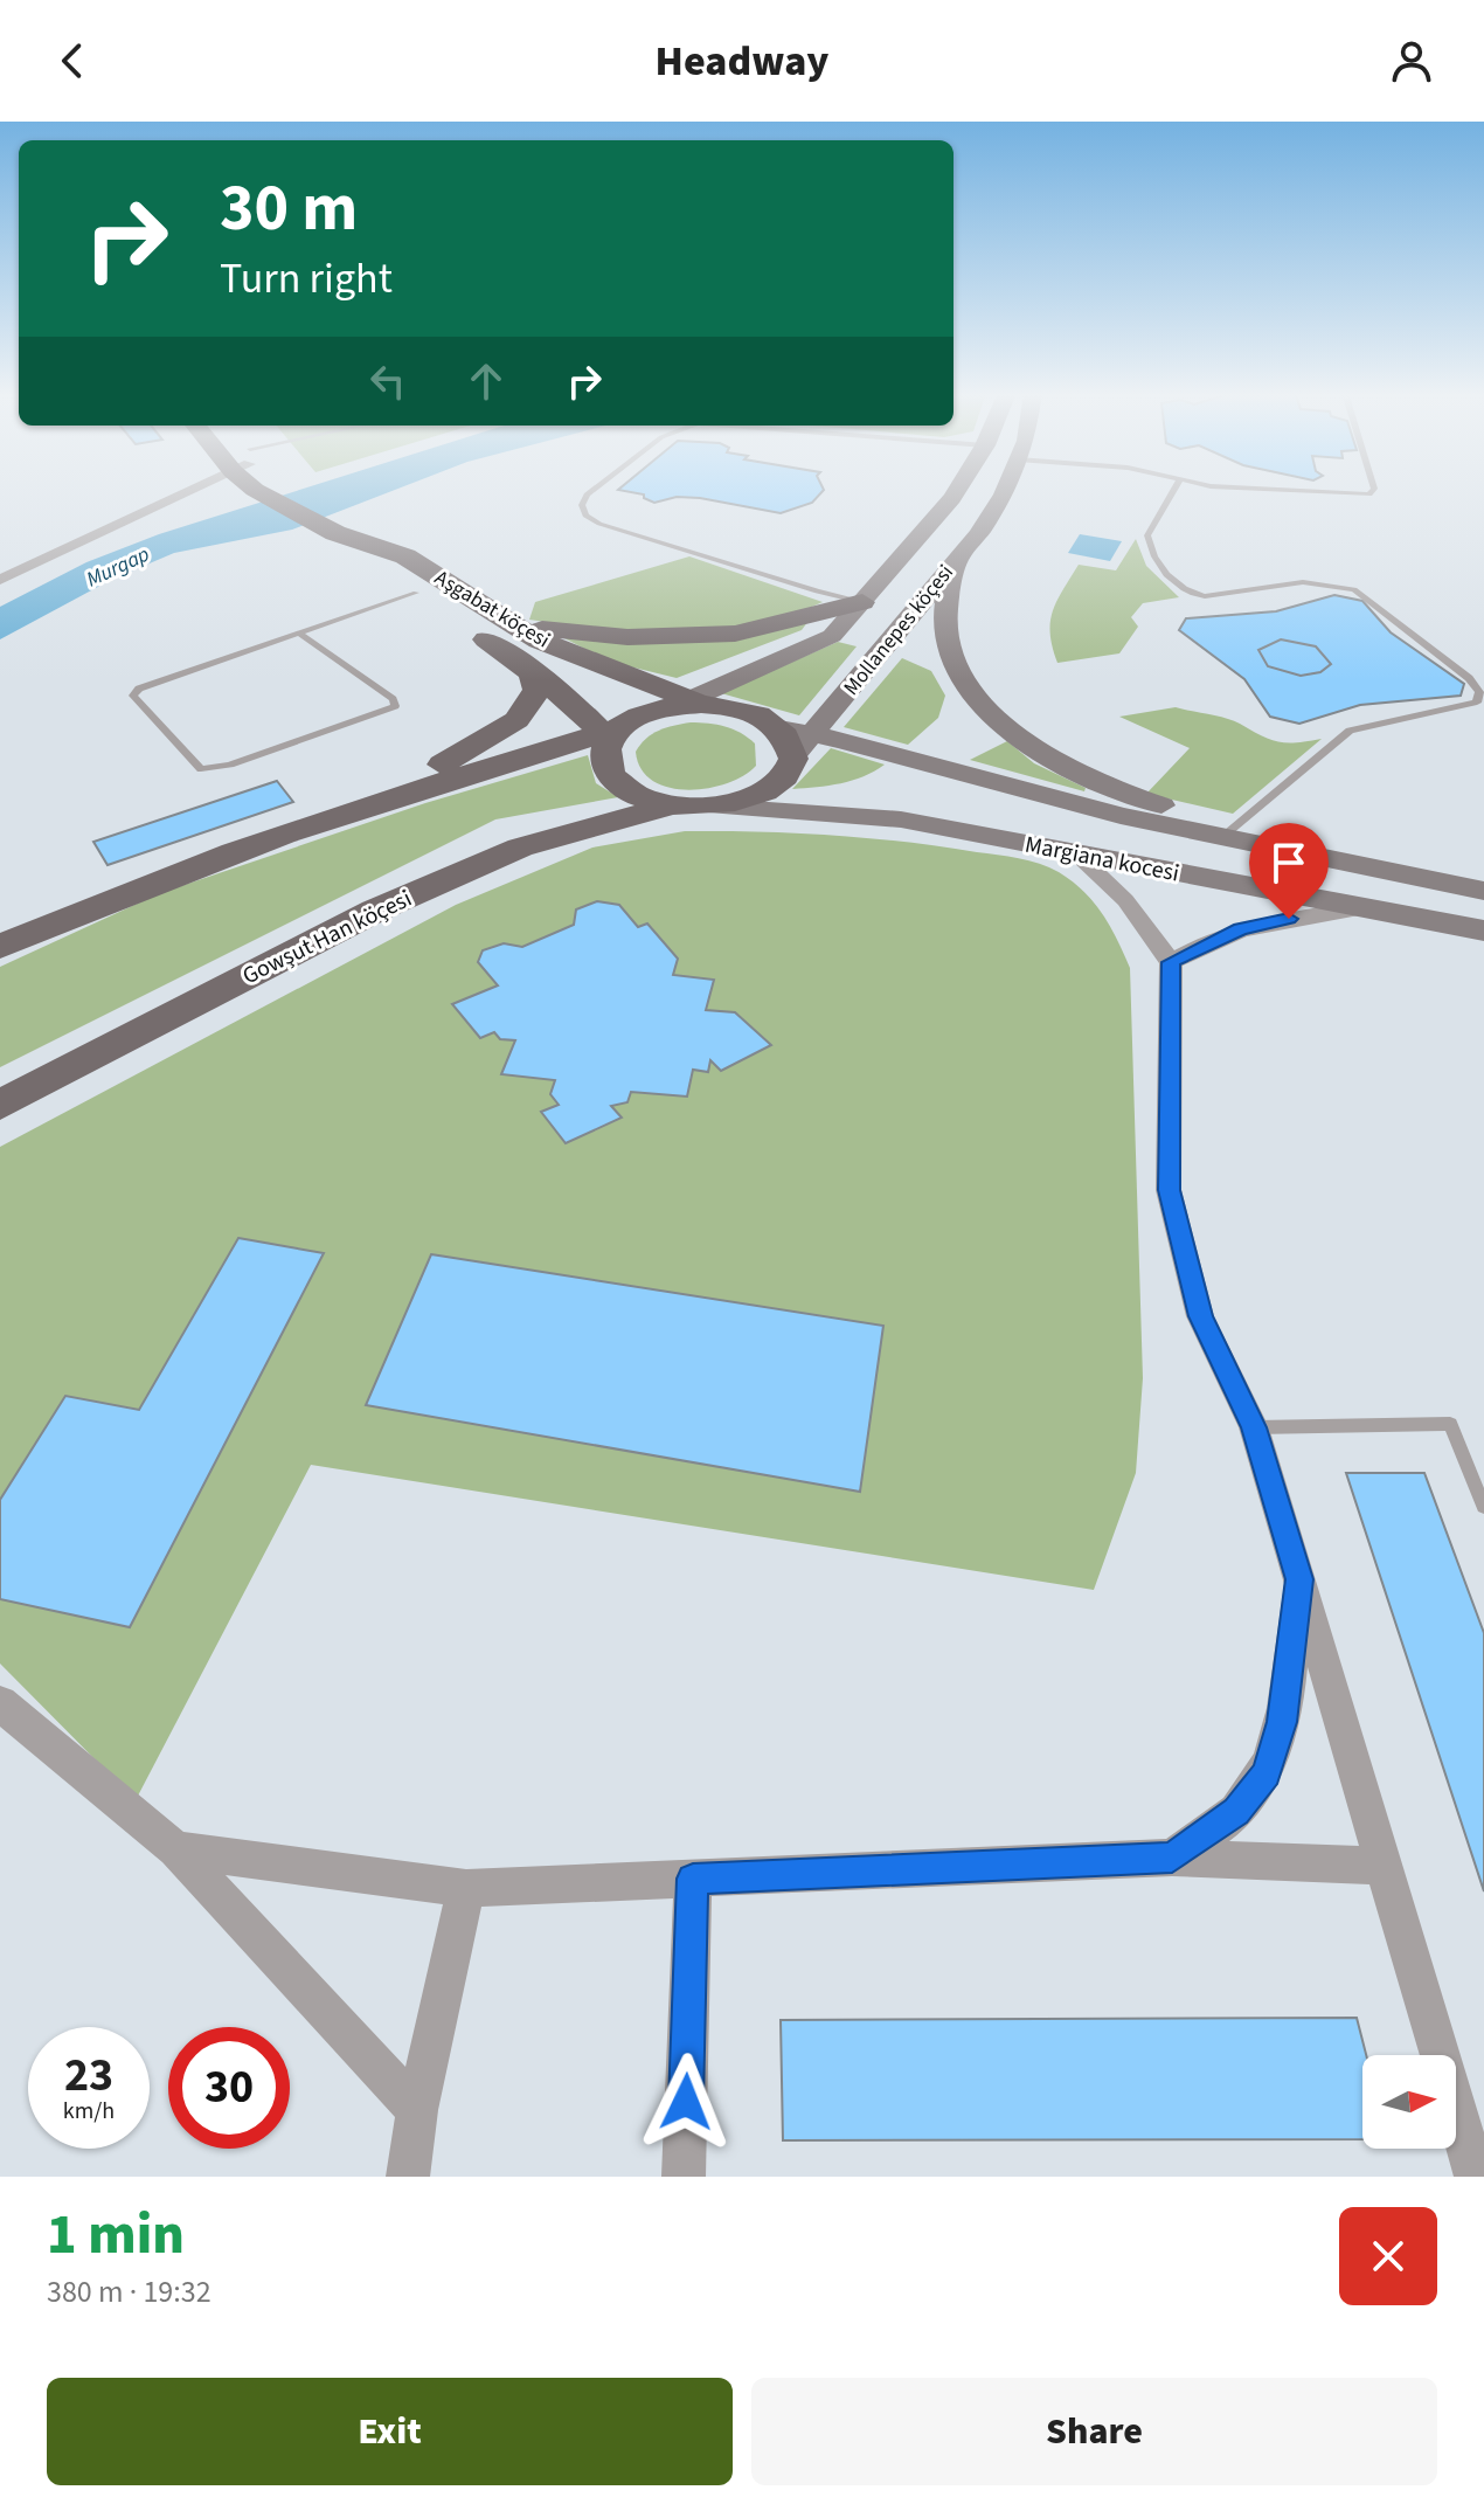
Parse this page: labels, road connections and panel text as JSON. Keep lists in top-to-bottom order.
{
  "streets": {
    "main road": [
      "Aşgabat köçesi",
      "Mollanepes köçesi",
      "Margiana kocesi",
      "Gowşut Han köçesi"
    ]
  },
  "crossings": [
    ["Aşgabat köçesi", "Mollanepes köçesi"],
    ["Aşgabat köçesi", "Margiana kocesi"],
    ["Mollanepes köçesi", "Margiana kocesi"]
  ],
  "water": ["Murgap"],
  "north": "right",
  "page": {
    "header": "Headway",
    "turn": ["30 m", "Turn right"],
    "speed": "23 km/h",
    "limit": "30",
    "heading": ["1 min", "380 m · 19:32"],
    "buttons": ["Exit", "Share"]
  }
}
